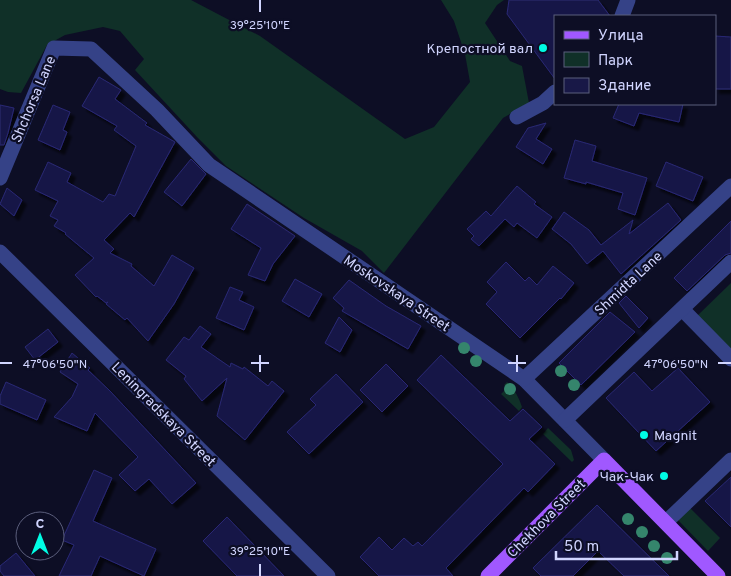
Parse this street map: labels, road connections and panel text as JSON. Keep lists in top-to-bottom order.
{
  "streets": {
    "main road": ["Moskovskaya Street", "Chekhova Street"],
    "street": ["Shchorsa Lane", "Shmidta Lane", "Leningradskaya Street"]
  },
  "crossings": [
    ["Shchorsa Lane", "Moskovskaya Street"],
    ["Shmidta Lane", "Moskovskaya Street"],
    ["Moskovskaya Street", "Chekhova Street"]
  ],
  "places": ["Крепостной вал", "Magnit", "Чак-Чак"],
  "legend": ["Улица", "Парк", "Здание"],
  "scale_bar": "50 m",
  "north": "top",
  "coordinates": ["39°25'10\"E", "47°06'50\"N"]
}
